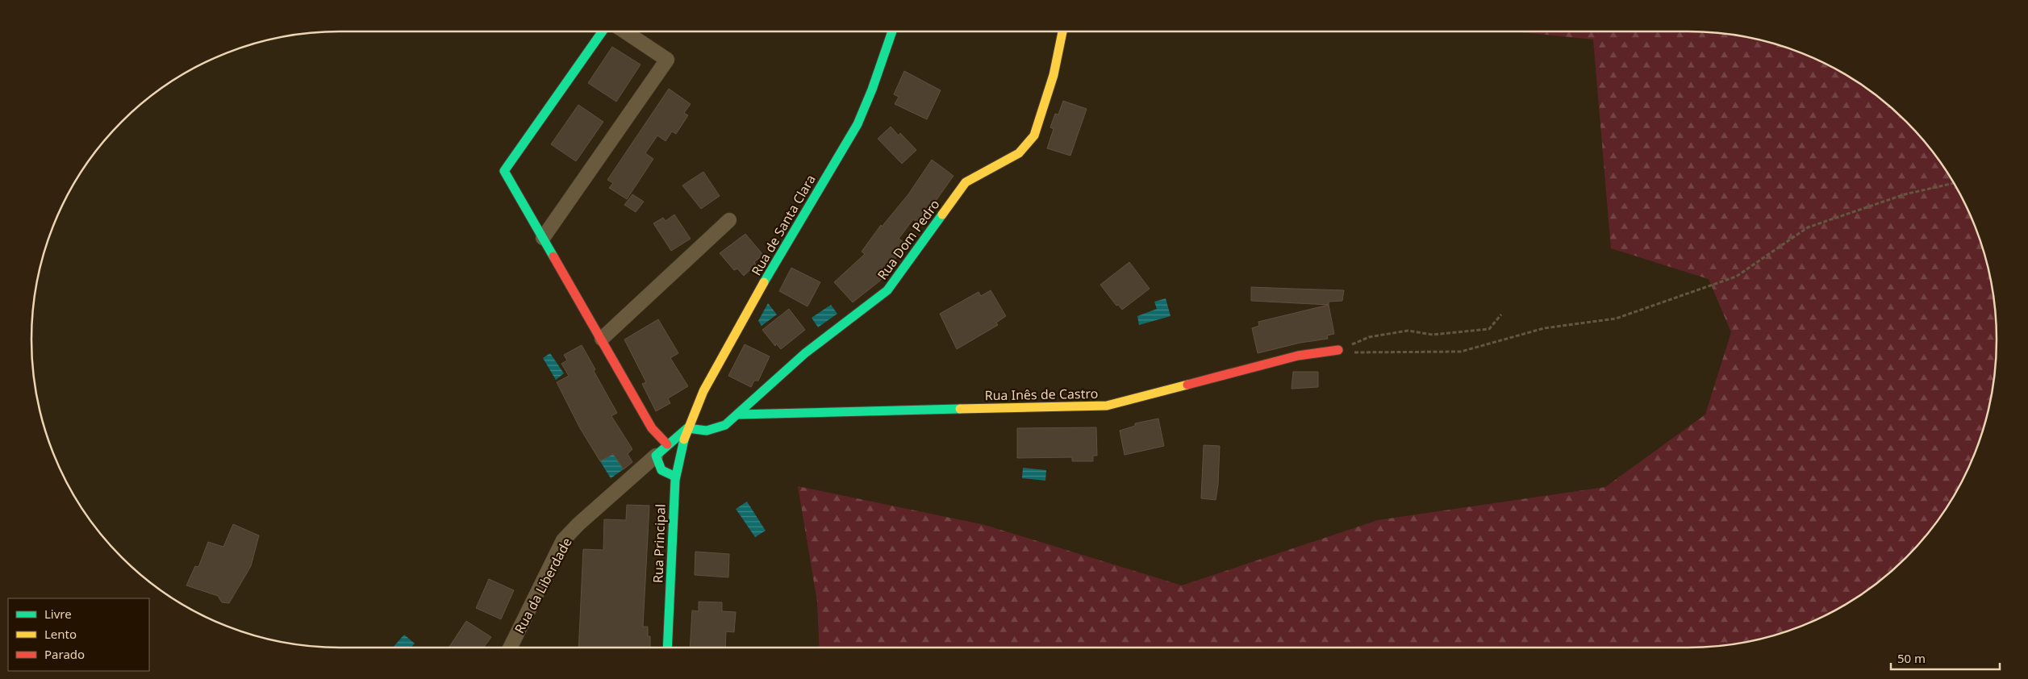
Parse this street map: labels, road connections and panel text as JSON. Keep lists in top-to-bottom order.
{
  "streets": {
    "street": [
      "Rua de Santa Clara",
      "Rua Dom Pedro",
      "Rua Inês de Castro",
      "Rua Principal",
      "Rua da Liberdade"
    ]
  },
  "crossings": [
    ["Rua de Santa Clara", "Rua Dom Pedro"],
    ["Rua de Santa Clara", "Rua Principal"],
    ["Rua Dom Pedro", "Rua Inês de Castro"],
    ["Rua Dom Pedro", "Rua Principal"]
  ],
  "legend": ["Livre", "Lento", "Parado"],
  "scale_bar": "50 m"
}
